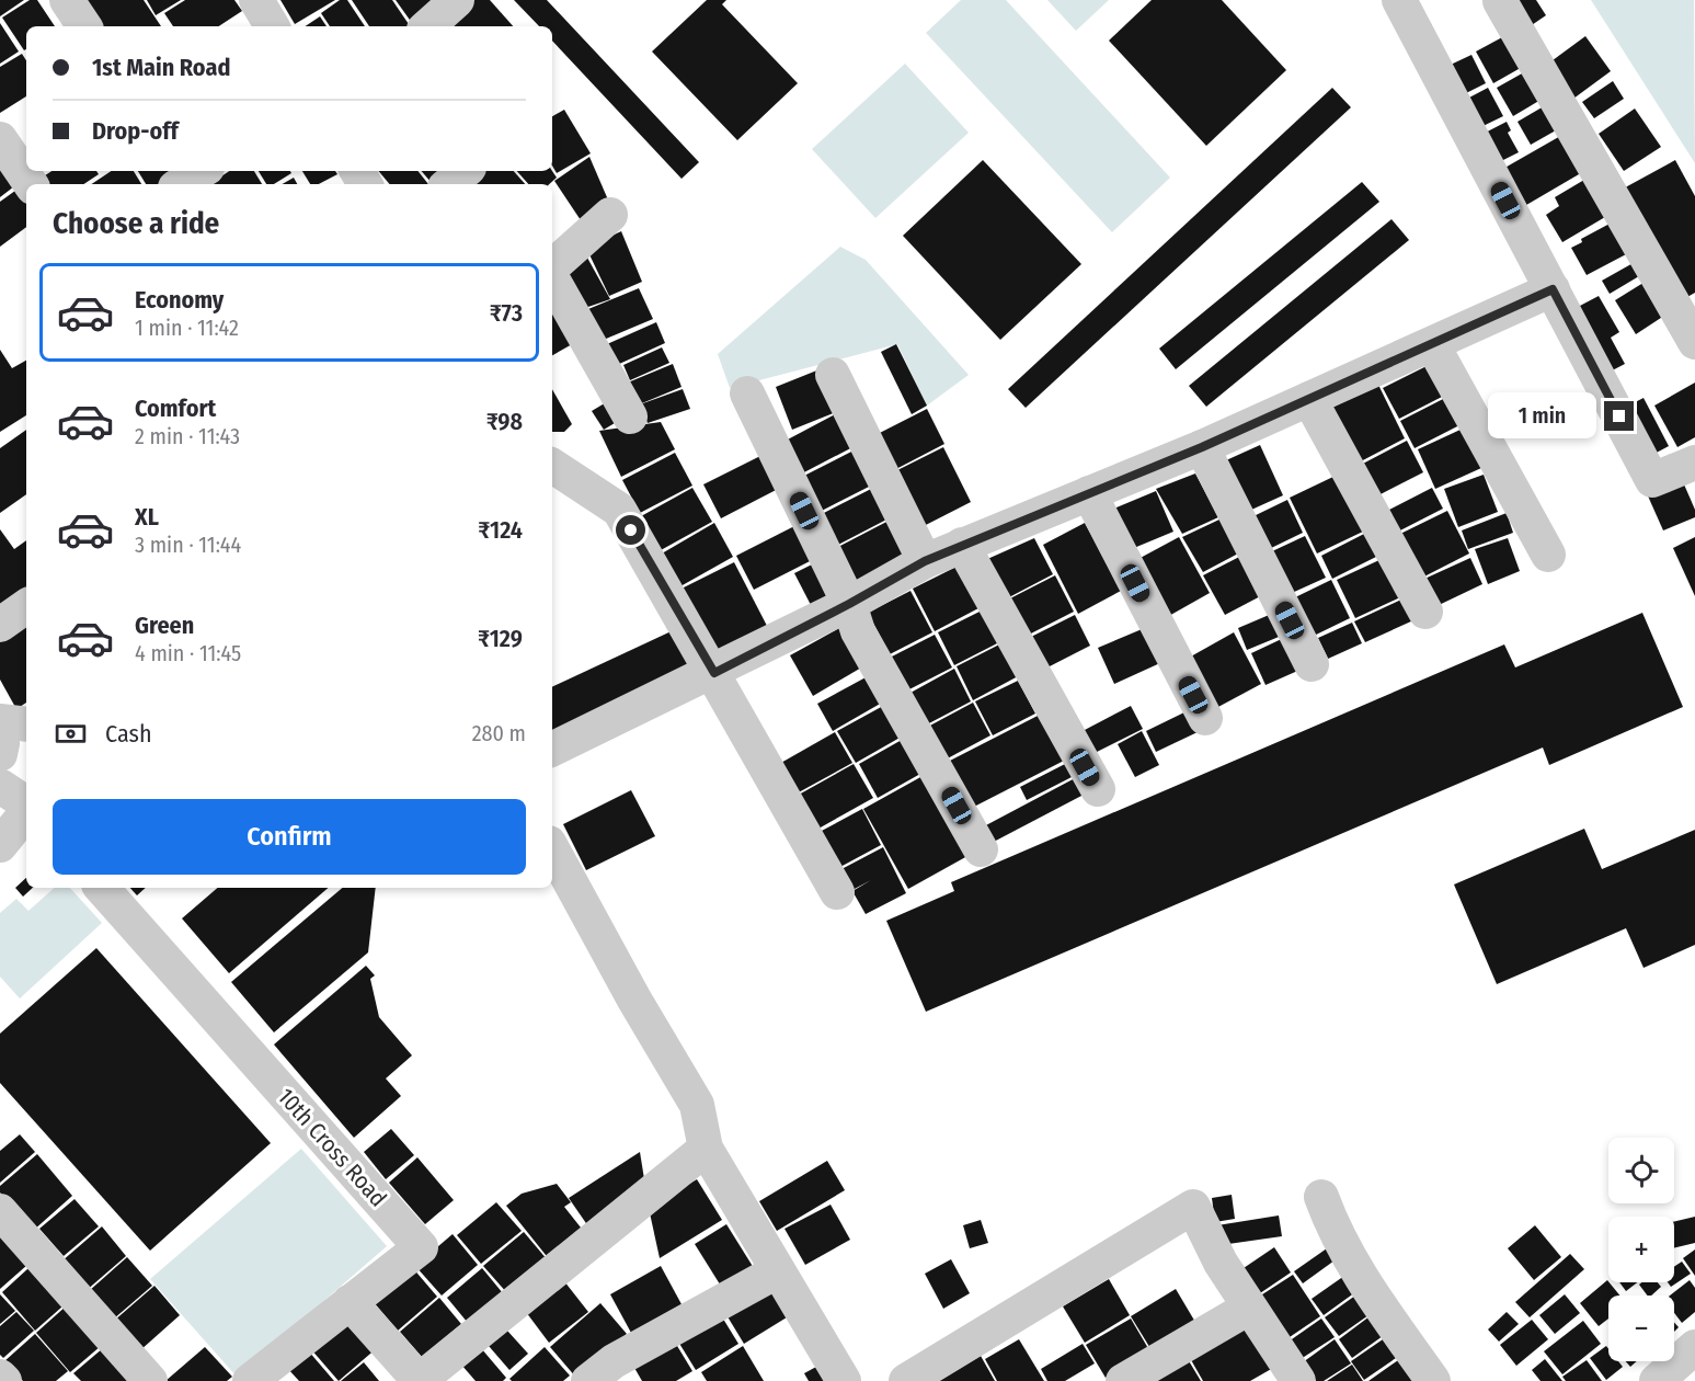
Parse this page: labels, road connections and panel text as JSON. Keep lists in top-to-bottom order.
{
  "streets": {
    "street": ["10th Cross Road"]
  },
  "page": {
    "banner": ["1st Main Road", "Drop-off"],
    "heading": "Choose a ride",
    "list": [
      {
        "name": "Economy",
        "note": "1 min · 11:42",
        "value": "₹73"
      },
      {
        "name": "Comfort",
        "note": "2 min · 11:43",
        "value": "₹98"
      },
      {
        "name": "XL",
        "note": "3 min · 11:44",
        "value": "₹124"
      },
      {
        "name": "Green",
        "note": "4 min · 11:45",
        "value": "₹129"
      }
    ],
    "bubble": "1 min",
    "pay": ["Cash", "280 m"],
    "buttons": "Confirm",
    "map_buttons": ["+", "−"]
  }
}
